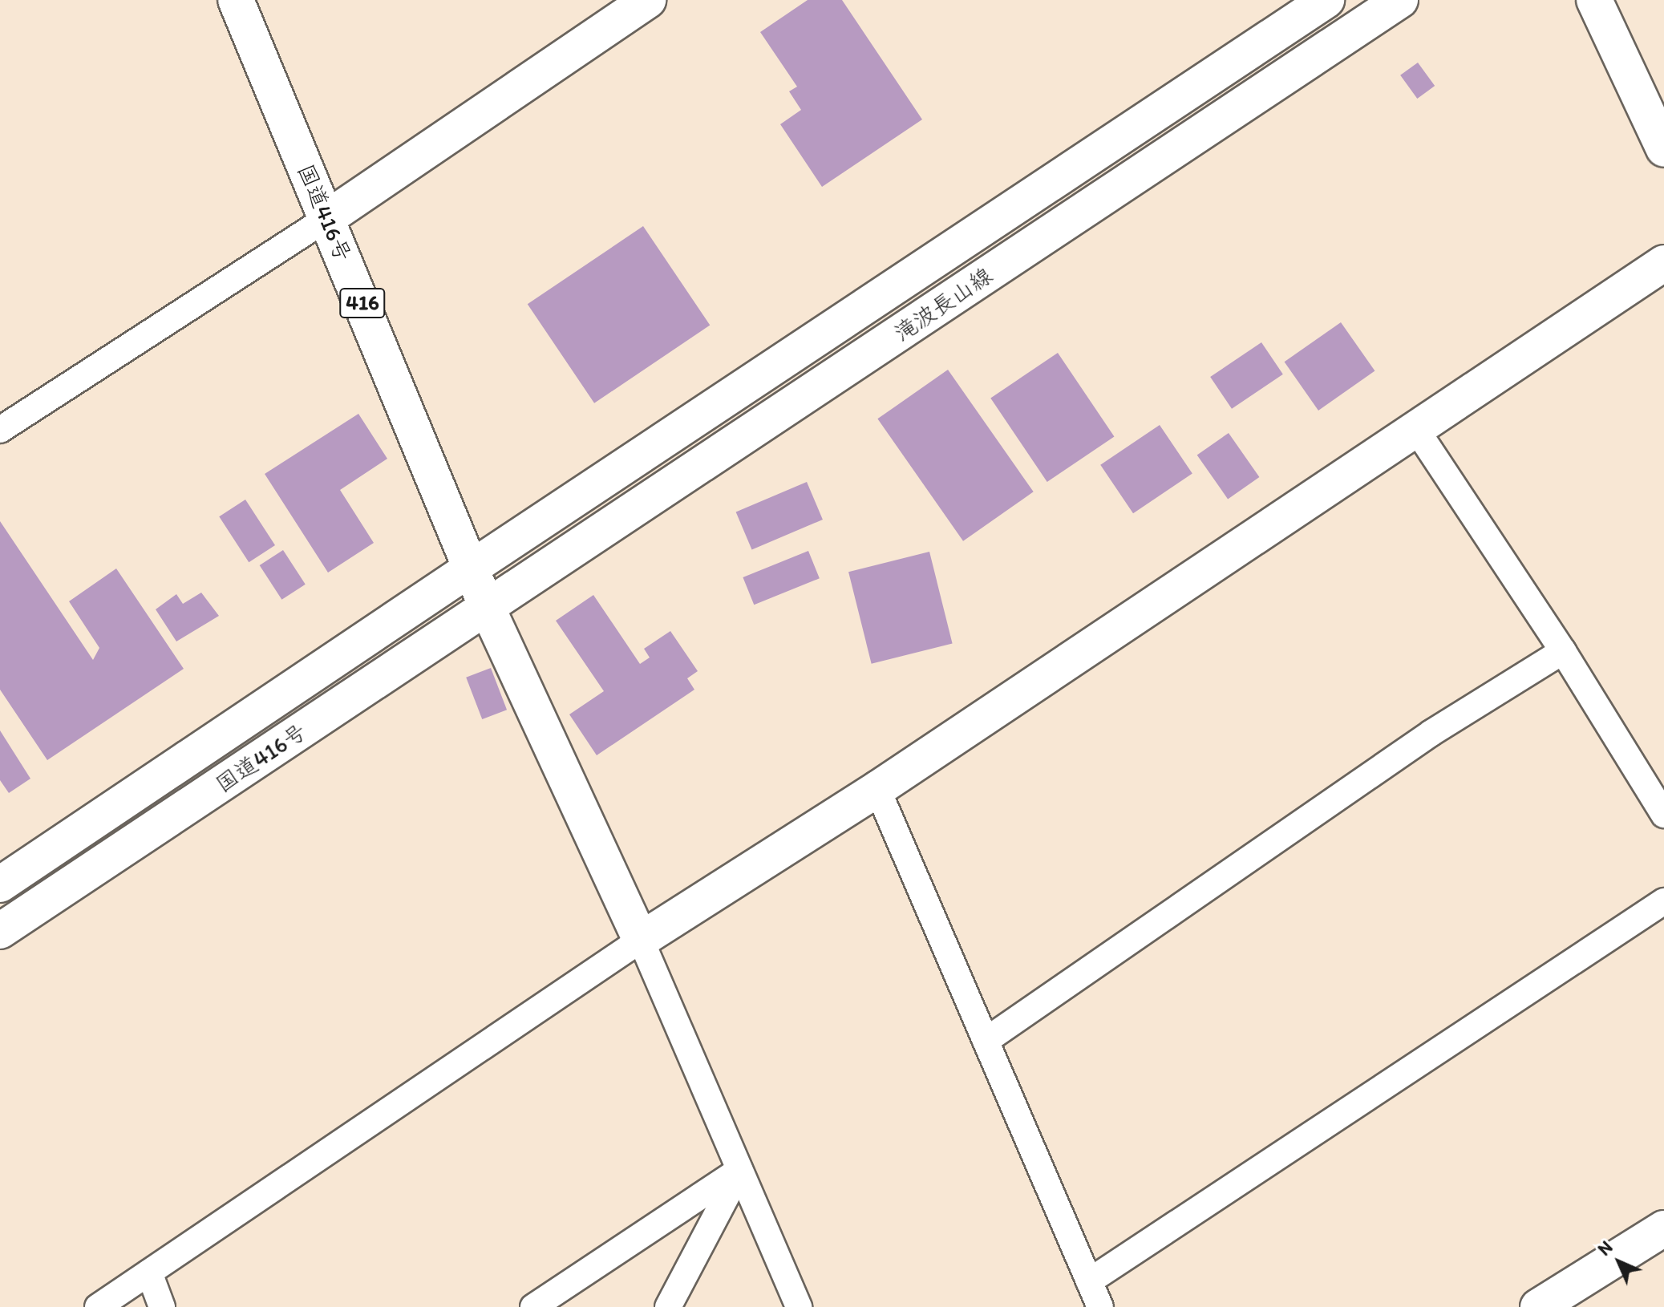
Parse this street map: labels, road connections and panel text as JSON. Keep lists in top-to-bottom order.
{
  "streets": {
    "main road": ["国道416号", "416", "滝波長山線"]
  },
  "crossings": [
    ["国道416号", "滝波長山線"]
  ],
  "north": "top left"
}
